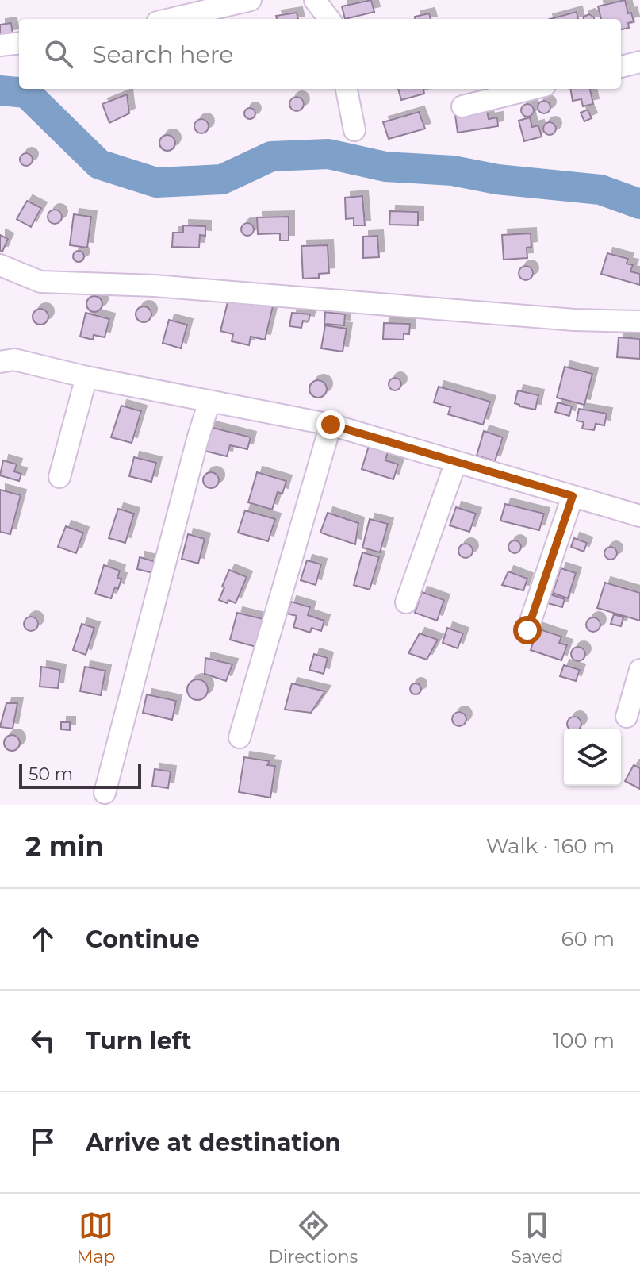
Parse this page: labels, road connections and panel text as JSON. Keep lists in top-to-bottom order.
{
  "scale_bar": "50 m",
  "page": {
    "search": "Search here",
    "scale": "50 m",
    "heading": ["2 min", "Walk · 160 m"],
    "list": [
      ["Continue", "60 m"],
      ["Turn left", "100 m"],
      "Arrive at destination"
    ],
    "nav": ["Map", "Directions", "Saved"]
  }
}
